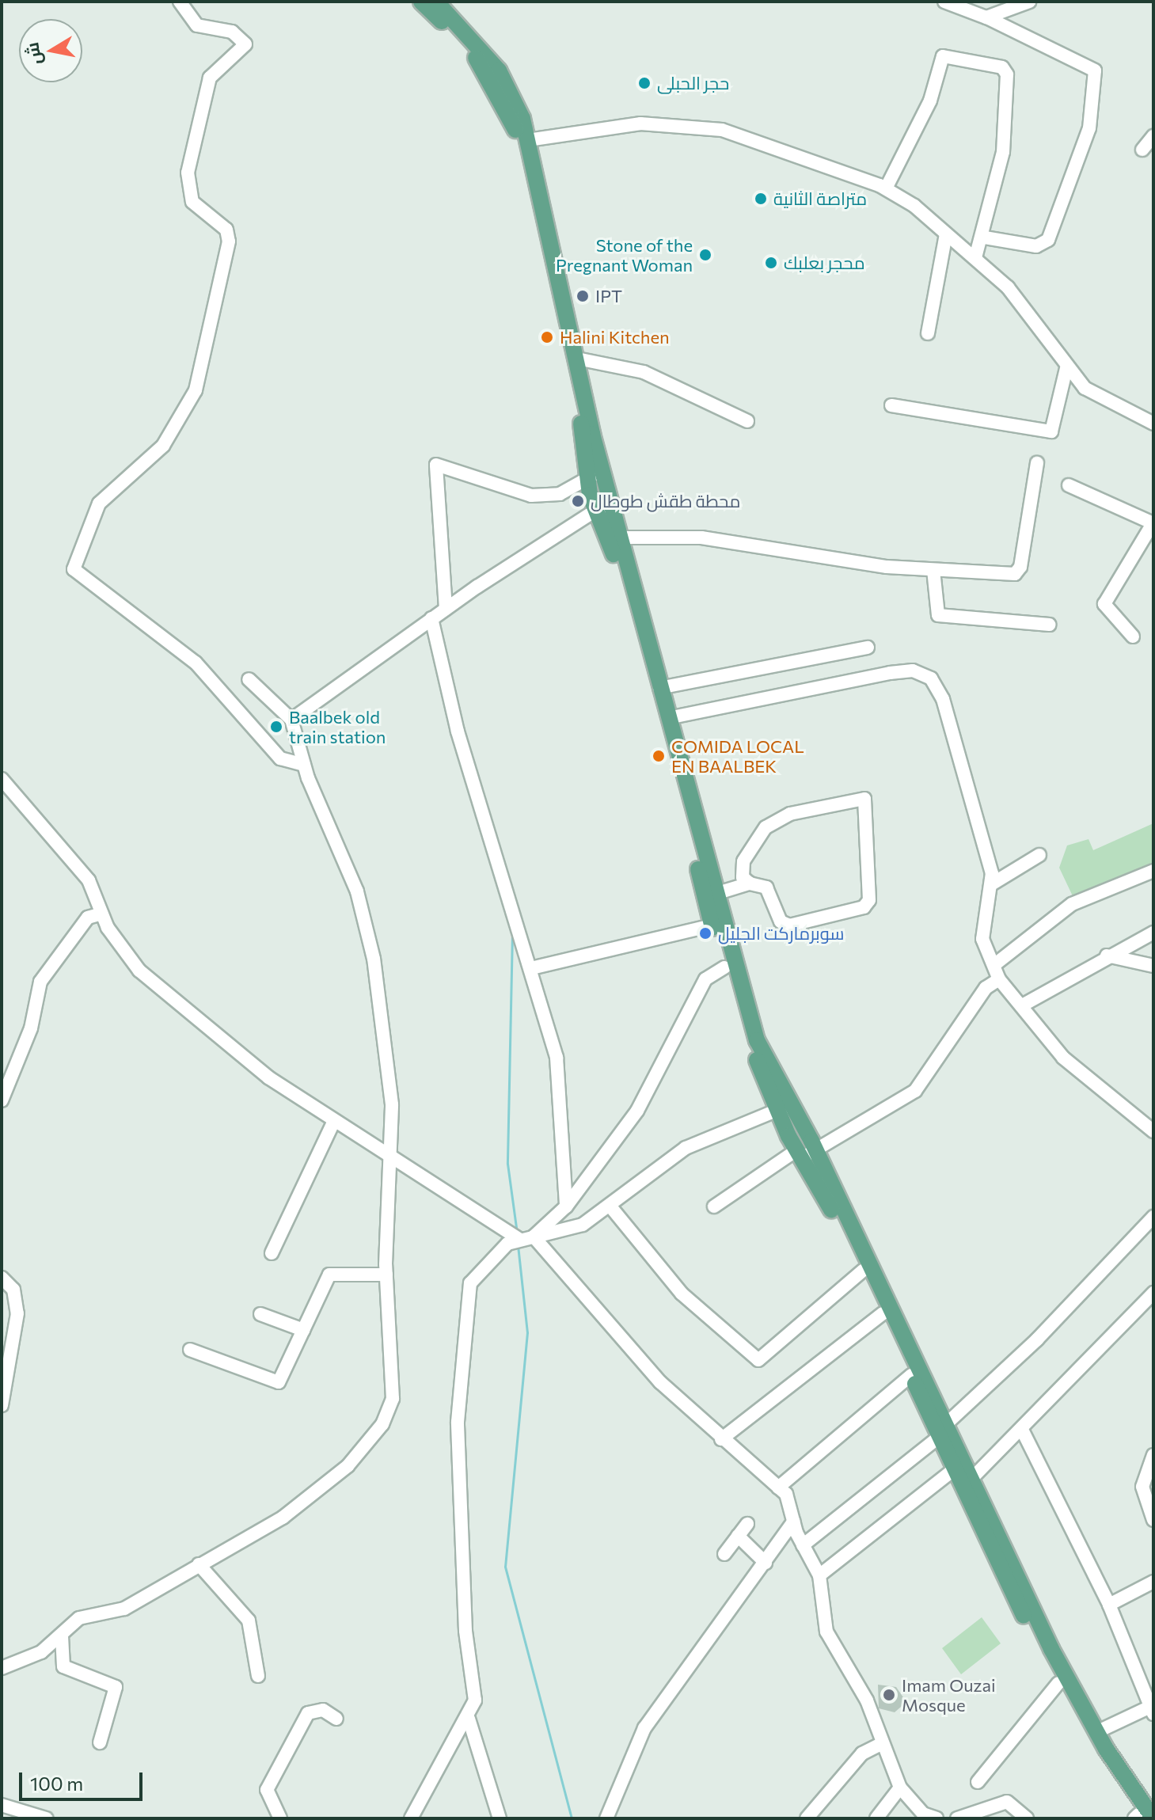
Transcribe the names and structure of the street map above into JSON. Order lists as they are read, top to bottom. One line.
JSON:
{"places":["حجر الحبلى","متراصة الثانية","Stone of the Pregnant Woman","محجر بعلبك","IPT","Halini Kitchen","محطة طقش طوطال","Baalbek old train station","COMIDA LOCAL EN BAALBEK","سوبرماركت الجليل","Imam Ouzai Mosque"],"scale_bar":"100 m","north":"left"}
